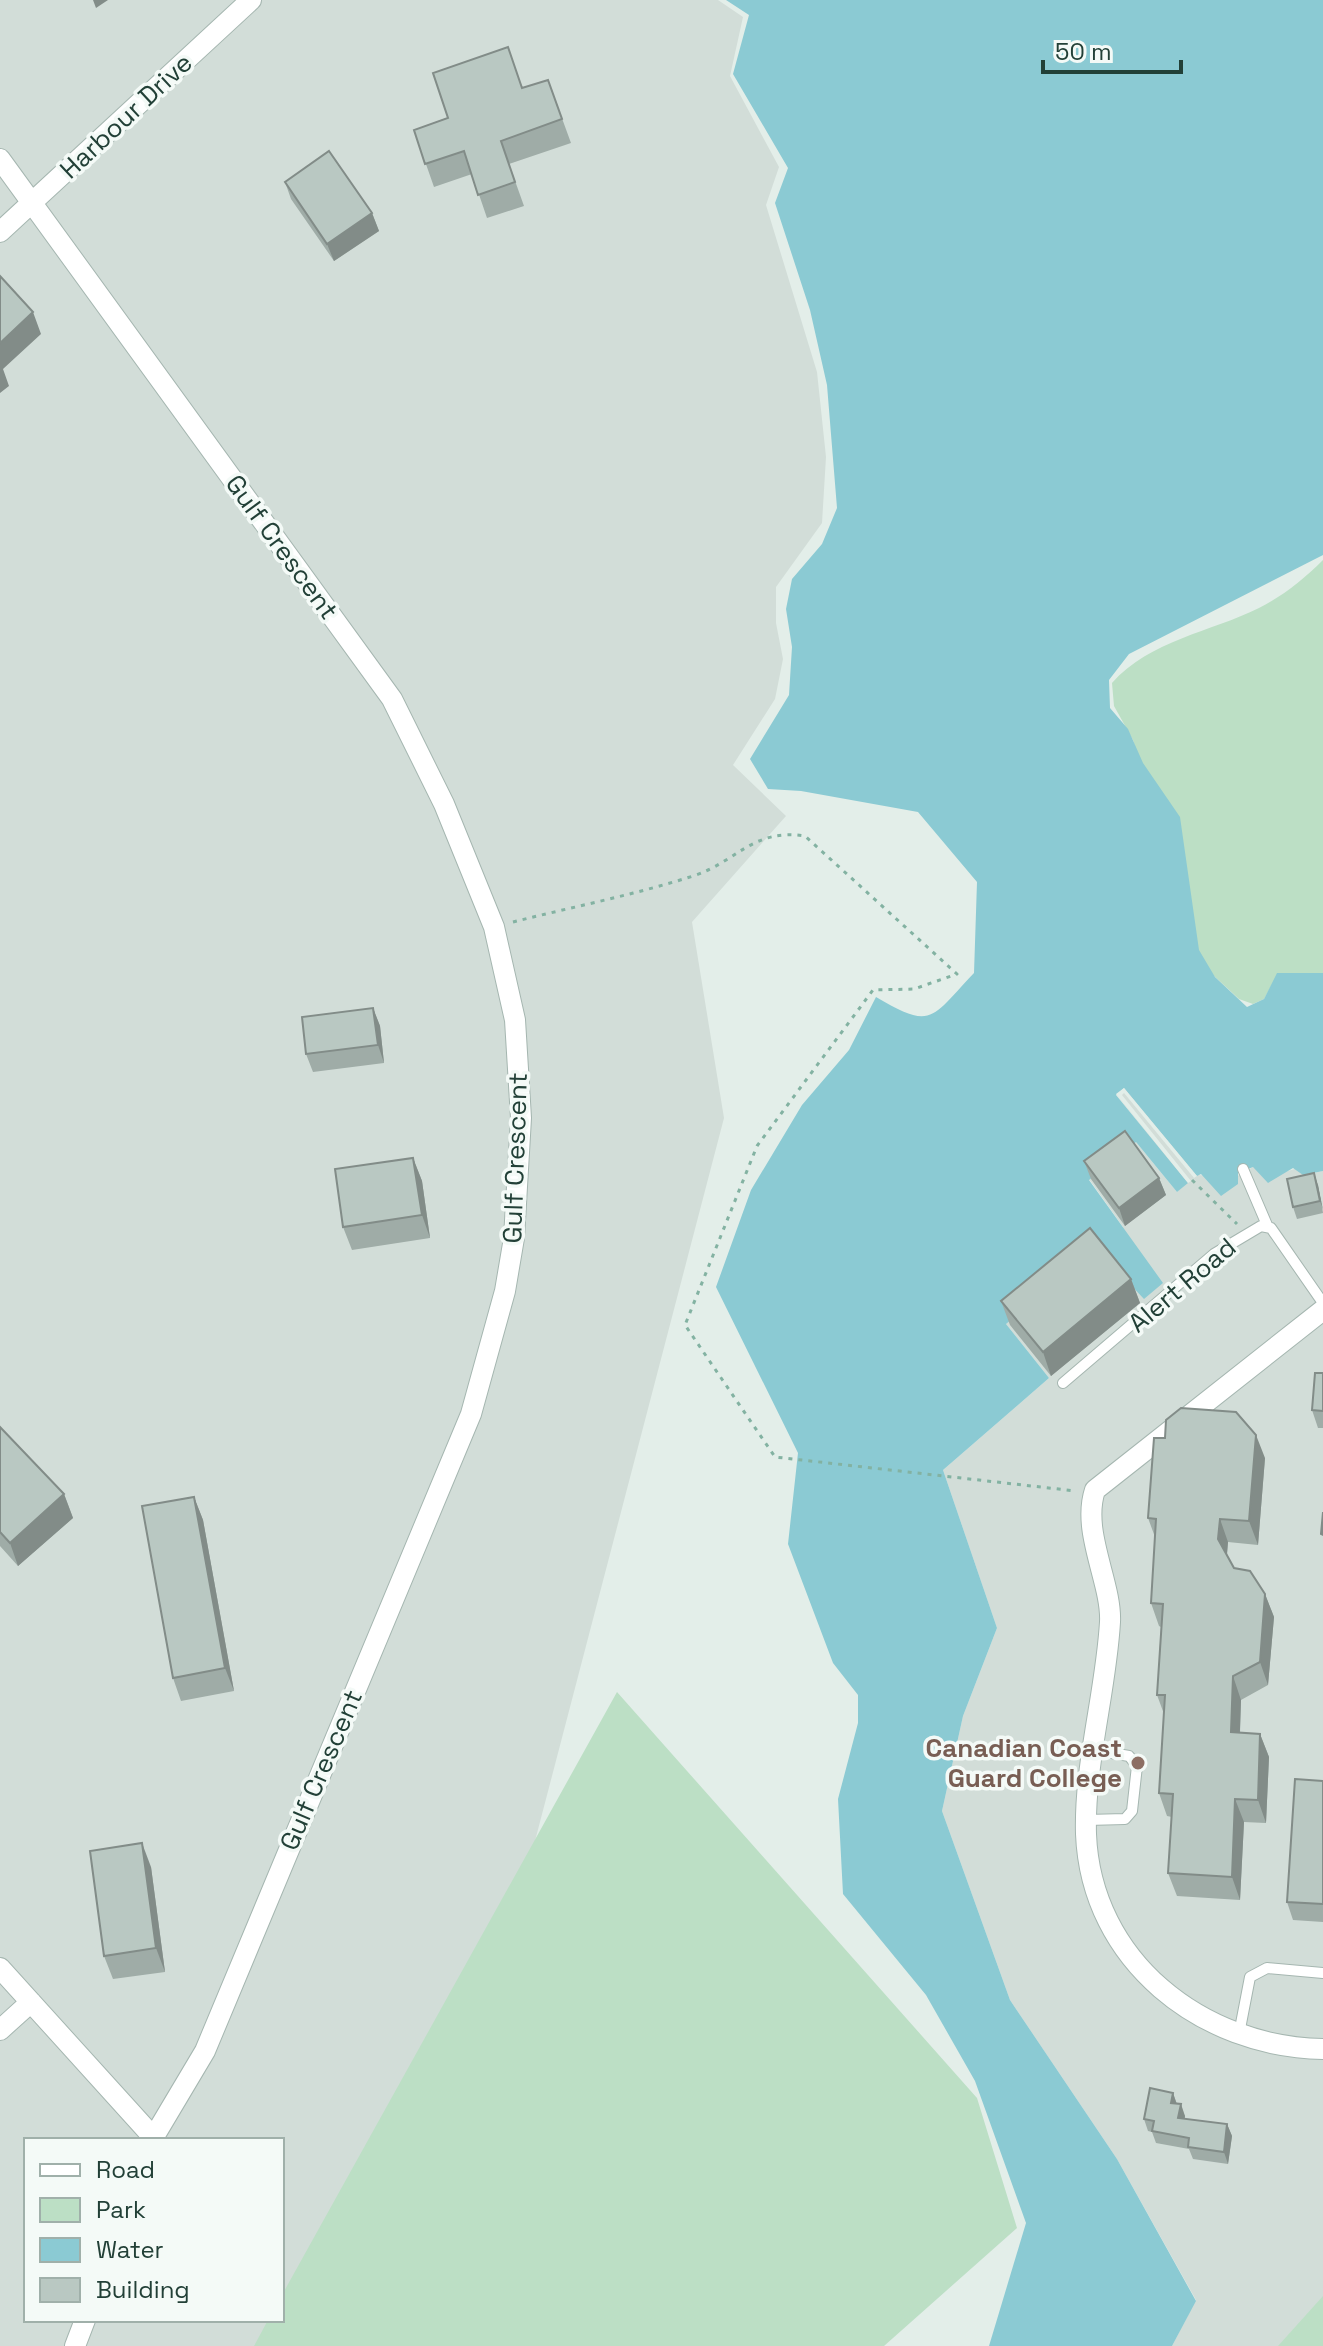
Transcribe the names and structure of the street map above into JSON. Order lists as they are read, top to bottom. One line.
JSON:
{"streets":{"street":["Harbour Drive","Gulf Crescent"],"lane":["Alert Road"]},"crossings":[["Harbour Drive","Gulf Crescent"]],"places":["Canadian Coast Guard College"],"legend":["Road","Park","Water","Building"],"scale_bar":"50 m"}
